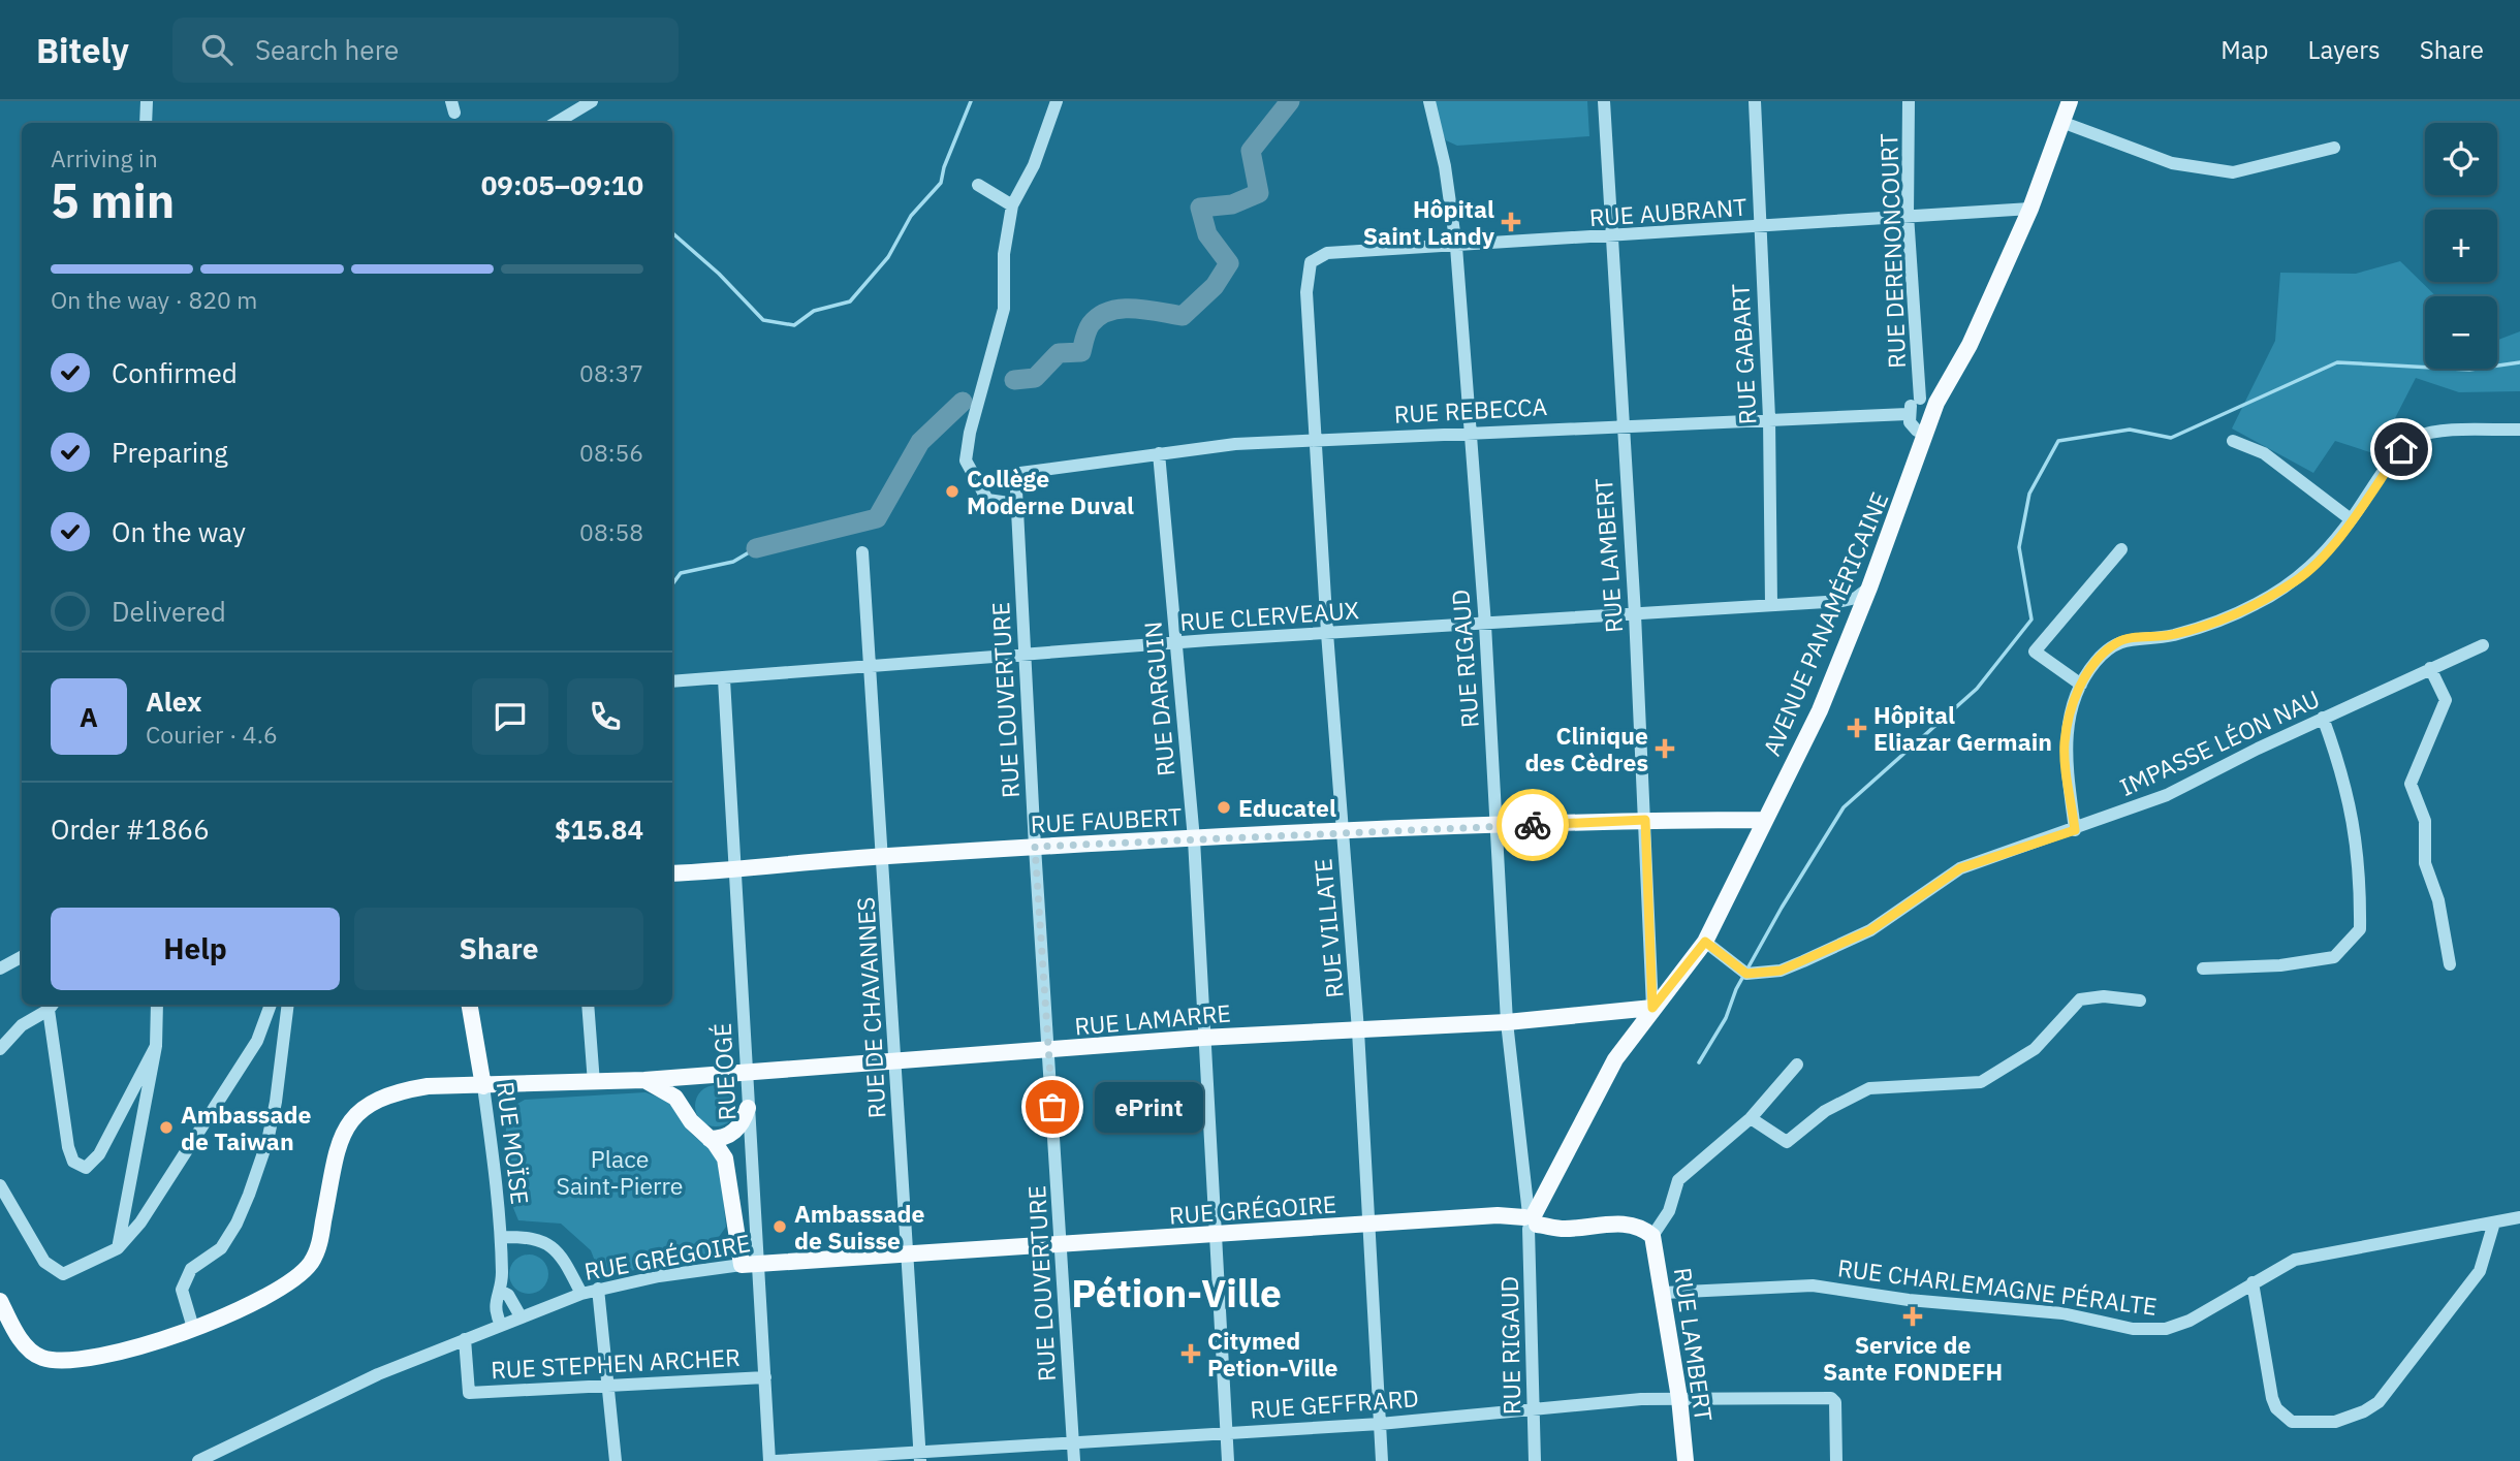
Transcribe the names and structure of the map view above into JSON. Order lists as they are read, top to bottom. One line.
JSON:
{"streets":{"main road":["RUE LAMBERT","AVENUE PANAMÉRICAINE","RUE FAUBERT","RUE LAMARRE","RUE MOÏSE","RUE GRÉGOIRE"],"street":["RUE AUBRANT","RUE DERENONCOURT","RUE GABART","RUE REBECCA","RUE CLERVEAUX","RUE RIGAUD","RUE DARGUIN","RUE LOUVERTURE","IMPASSE LÉON NAU","RUE VILLATE","RUE DE CHAVANNES","RUE OGÉ","RUE CHARLEMAGNE PÉRALTE","RUE STEPHEN ARCHER","RUE GEFFRARD"]},"crossings":[["RUE AUBRANT","RUE DERENONCOURT"],["RUE AUBRANT","RUE GABART"],["RUE AUBRANT","RUE LAMBERT"],["RUE AUBRANT","AVENUE PANAMÉRICAINE"],["RUE AUBRANT","RUE RIGAUD"],["RUE AUBRANT","RUE VILLATE"],["RUE DERENONCOURT","AVENUE PANAMÉRICAINE"],["RUE GABART","RUE REBECCA"],["RUE GABART","RUE CLERVEAUX"],["RUE REBECCA","RUE LAMBERT"],["RUE REBECCA","RUE RIGAUD"],["RUE REBECCA","RUE DARGUIN"],["RUE REBECCA","RUE LOUVERTURE"],["RUE REBECCA","RUE VILLATE"],["RUE LAMBERT","RUE CLERVEAUX"],["RUE LAMBERT","AVENUE PANAMÉRICAINE"],["RUE LAMBERT","RUE FAUBERT"],["RUE LAMBERT","RUE LAMARRE"],["RUE LAMBERT","RUE GRÉGOIRE"],["RUE LAMBERT","RUE CHARLEMAGNE PÉRALTE"],["RUE LAMBERT","RUE GEFFRARD"],["RUE CLERVEAUX","AVENUE PANAMÉRICAINE"],["RUE CLERVEAUX","RUE RIGAUD"],["RUE CLERVEAUX","RUE DARGUIN"],["RUE CLERVEAUX","RUE LOUVERTURE"],["RUE CLERVEAUX","RUE VILLATE"],["RUE CLERVEAUX","RUE DE CHAVANNES"],["RUE CLERVEAUX","RUE OGÉ"],["AVENUE PANAMÉRICAINE","RUE RIGAUD"],["AVENUE PANAMÉRICAINE","IMPASSE LÉON NAU"],["AVENUE PANAMÉRICAINE","RUE FAUBERT"],["AVENUE PANAMÉRICAINE","RUE LAMARRE"],["AVENUE PANAMÉRICAINE","RUE GRÉGOIRE"],["RUE RIGAUD","RUE FAUBERT"],["RUE RIGAUD","RUE LAMARRE"],["RUE RIGAUD","RUE GRÉGOIRE"],["RUE RIGAUD","RUE GEFFRARD"],["RUE DARGUIN","RUE FAUBERT"],["RUE DARGUIN","RUE LAMARRE"],["RUE DARGUIN","RUE GRÉGOIRE"],["RUE DARGUIN","RUE GEFFRARD"],["RUE LOUVERTURE","RUE FAUBERT"],["RUE LOUVERTURE","RUE LAMARRE"],["RUE LOUVERTURE","RUE GRÉGOIRE"],["RUE LOUVERTURE","RUE GEFFRARD"],["RUE FAUBERT","RUE VILLATE"],["RUE FAUBERT","RUE DE CHAVANNES"],["RUE FAUBERT","RUE OGÉ"],["RUE VILLATE","RUE LAMARRE"],["RUE VILLATE","RUE GRÉGOIRE"],["RUE VILLATE","RUE GEFFRARD"],["RUE DE CHAVANNES","RUE LAMARRE"],["RUE DE CHAVANNES","RUE GRÉGOIRE"],["RUE DE CHAVANNES","RUE GEFFRARD"],["RUE LAMARRE","RUE OGÉ"],["RUE LAMARRE","RUE MOÏSE"],["RUE OGÉ","RUE GRÉGOIRE"],["RUE OGÉ","RUE STEPHEN ARCHER"],["RUE MOÏSE","RUE GRÉGOIRE"],["RUE GRÉGOIRE","RUE STEPHEN ARCHER"]],"districts":["Pétion-Ville"],"parks":["Place Saint-Pierre"],"places":{"health":["Hôpital Saint Landy","Hôpital Eliazar Germain","Clinique des Cèdres","Service de Sante FONDEFH","Citymed Petion-Ville"],"other":["Collège Moderne Duval","Educatel","ePrint","Ambassade de Taiwan","Ambassade de Suisse"]},"page":{"header":"Bitely","search":"Search here","nav":["Map","Layers","Share"],"map_buttons":["+","−"],"heading":["5 min","Arriving in","09:05–09:10"],"panel":["Alex","Courier · 4.6","Order #1866","$15.84"],"bar":"On the way · 820 m","list":[["Confirmed","08:37"],["Preparing","08:56"],["On the way","08:58"],"Delivered"],"round":"A","buttons":["Help","Share"],"bubble":"ePrint"}}
